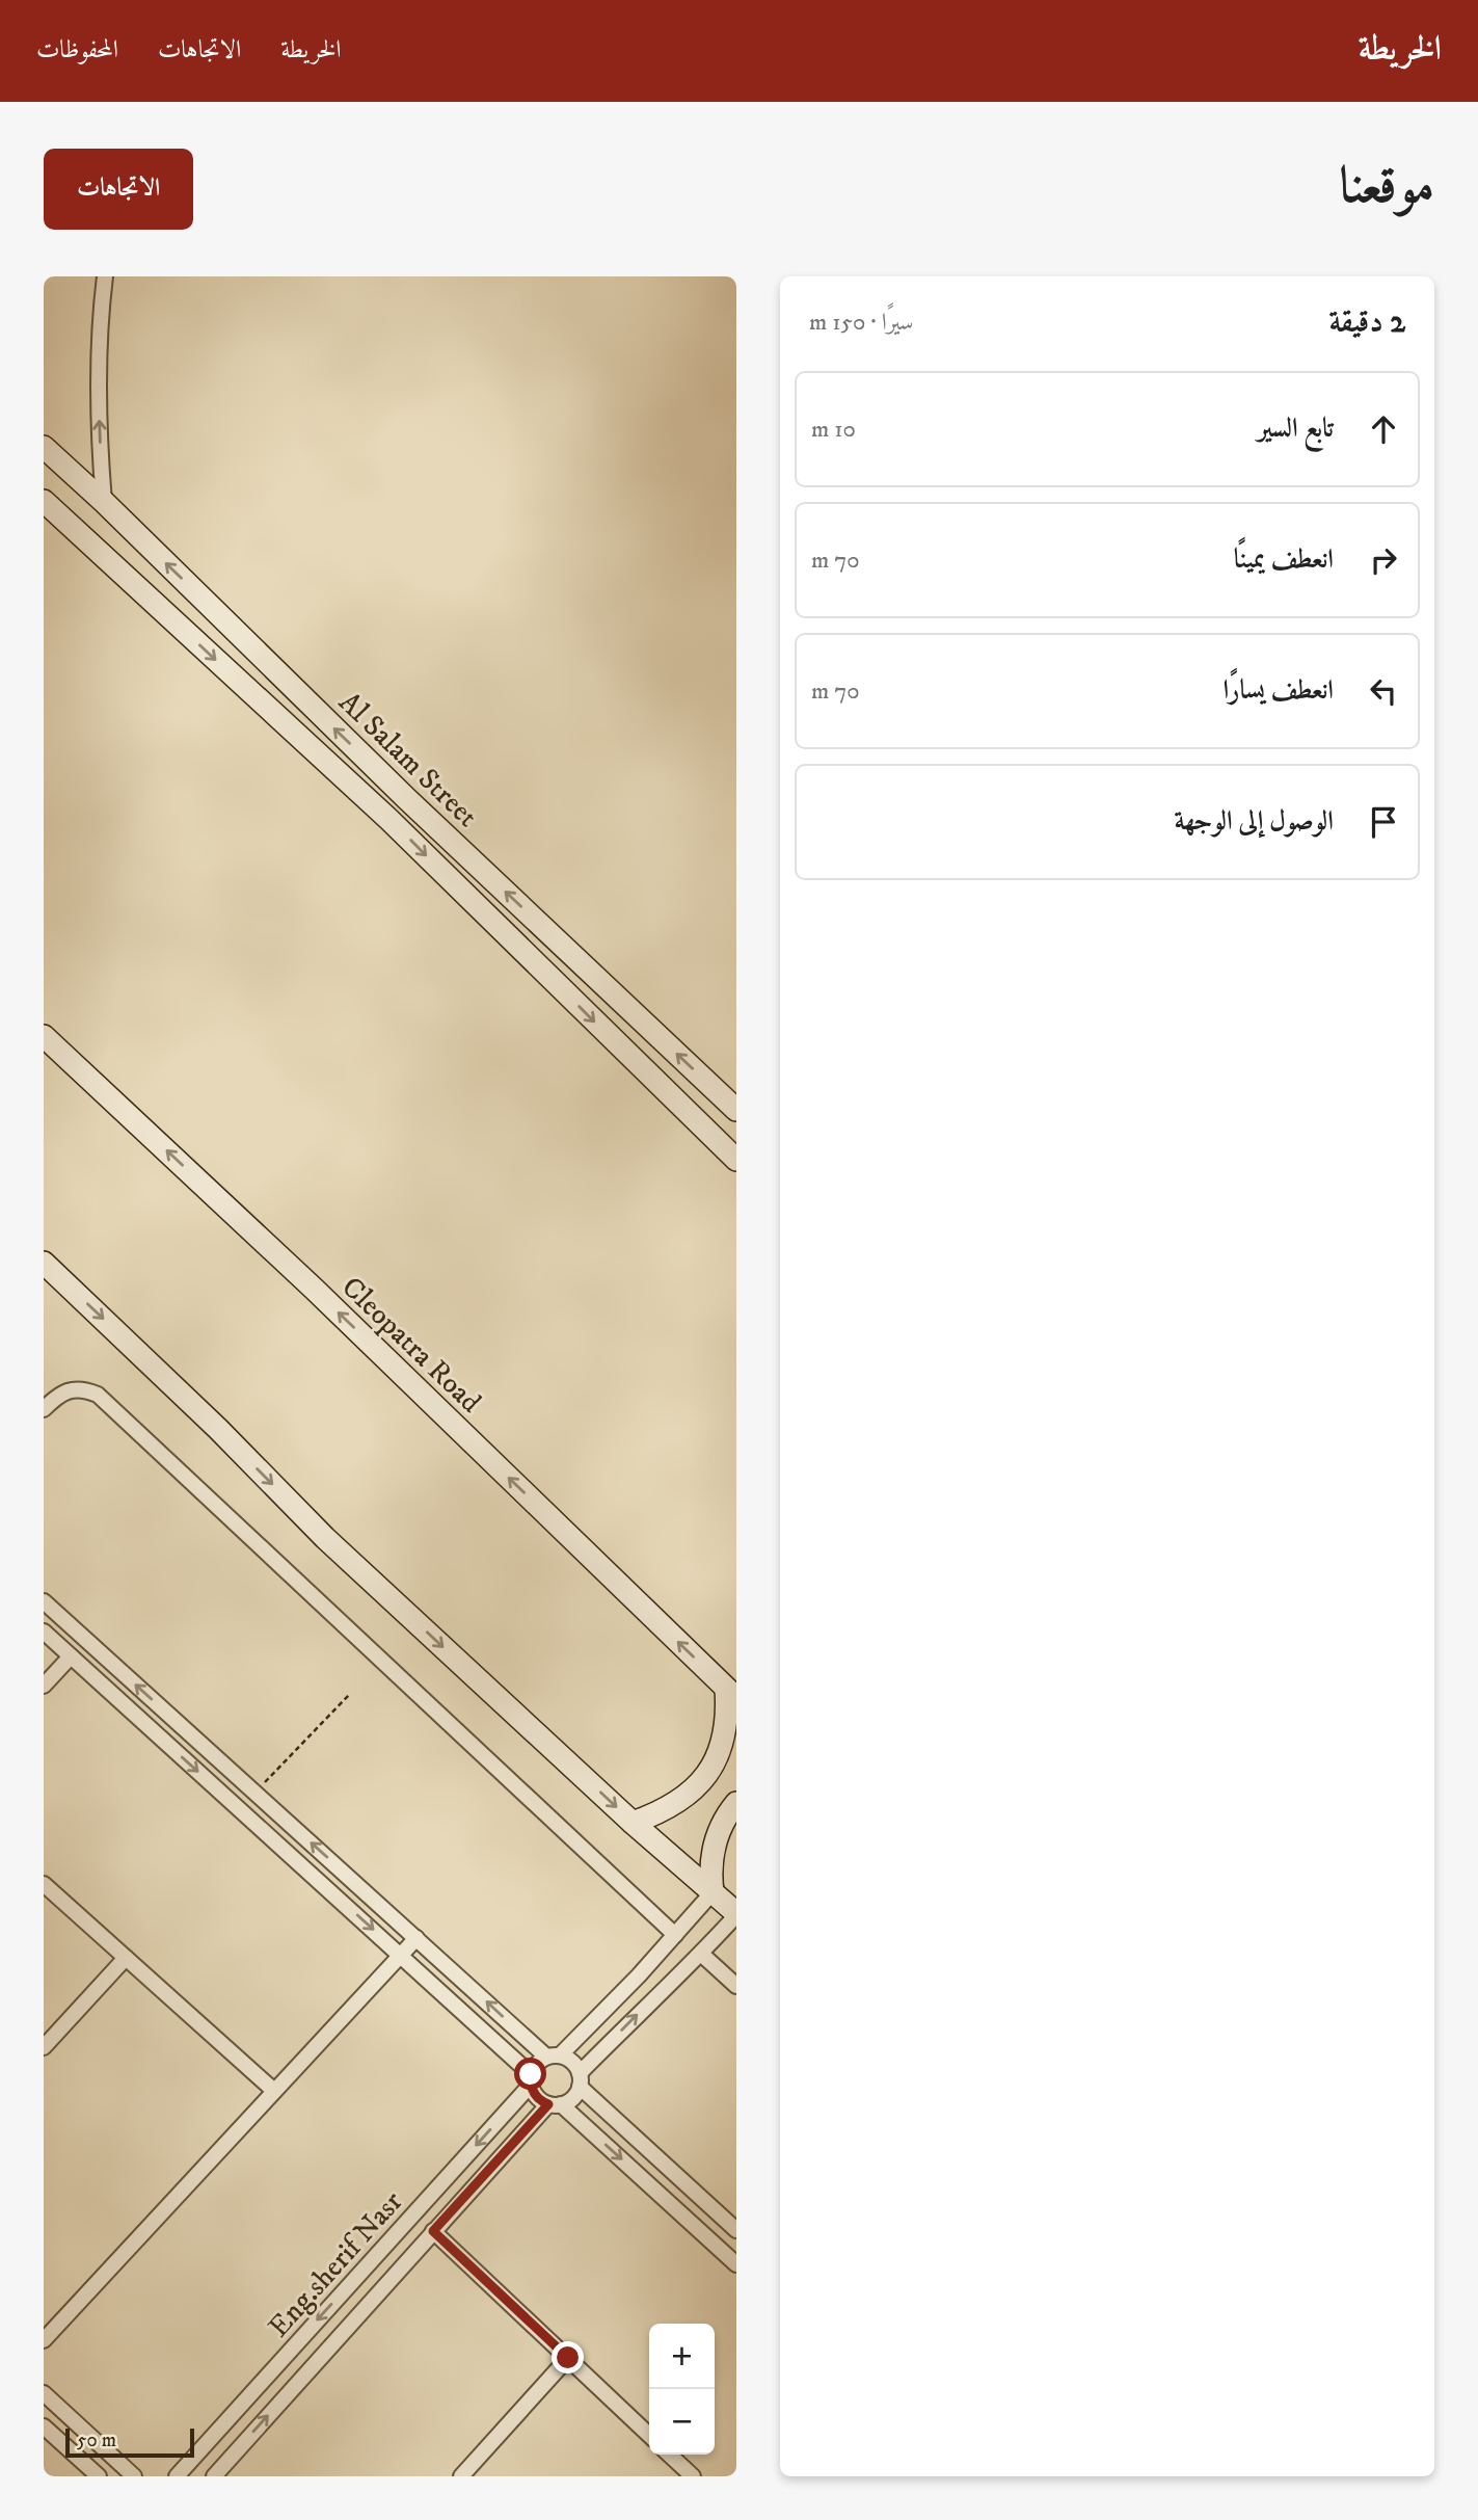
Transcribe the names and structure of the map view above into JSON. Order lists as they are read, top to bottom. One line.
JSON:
{"streets":{"main road":["Al Salam Street","Cleopatra Road"],"street":["Eng.sherif Nasr"]},"scale_bar":"50 m","page":{"header":"الخريطة","nav":["الخريطة","الاتجاهات","المحفوظات"],"title":"موقعنا","buttons":"الاتجاهات","heading":["2 دقيقة","سيرًا · 150 m"],"list":[["تابع السير","10 m"],["انعطف يمينًا","70 m"],["انعطف يسارًا","70 m"],"الوصول إلى الوجهة"],"map_buttons":["+","−"],"scale":"50 m"}}
